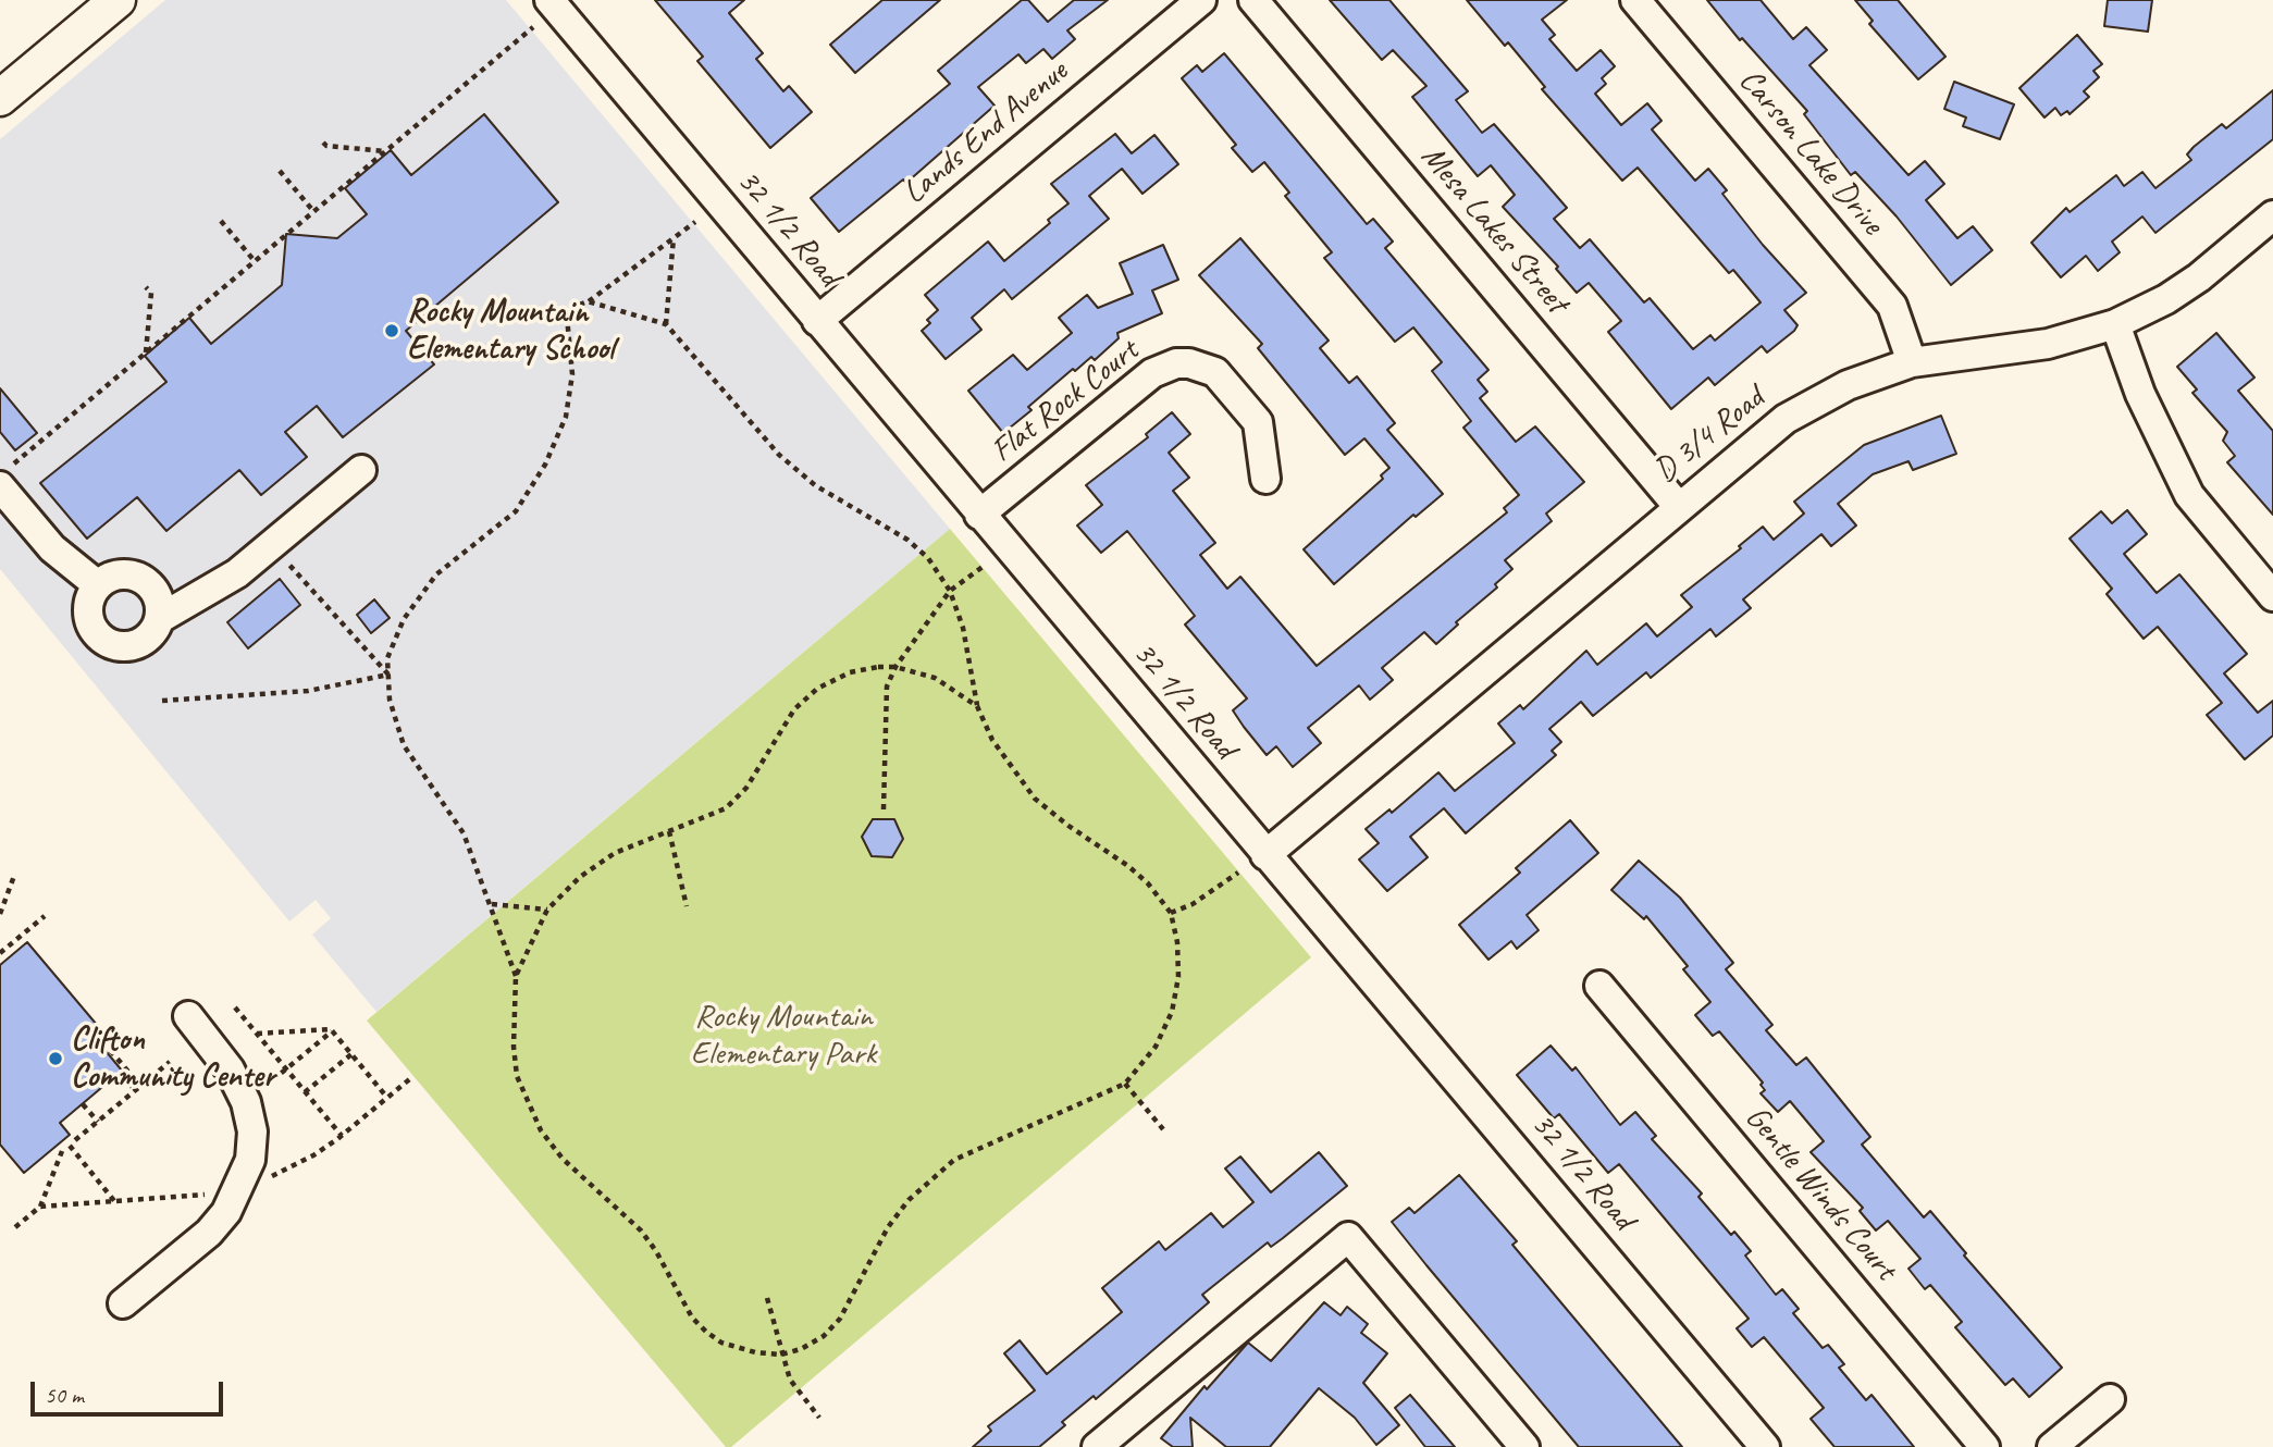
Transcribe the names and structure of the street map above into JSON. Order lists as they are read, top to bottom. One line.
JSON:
{"streets":{"street":["Lands End Avenue","Carson Lake Drive","32 1/2 Road","Mesa Lakes Street","Flat Rock Court","D 3/4 Road","Gentle Winds Court"]},"crossings":[["Lands End Avenue","32 1/2 Road"],["Carson Lake Drive","D 3/4 Road"],["32 1/2 Road","Flat Rock Court"],["32 1/2 Road","D 3/4 Road"],["Mesa Lakes Street","D 3/4 Road"]],"parks":["Rocky Mountain Elementary Park"],"places":["Rocky Mountain Elementary School","Clifton Community Center"],"scale_bar":"50 m"}
